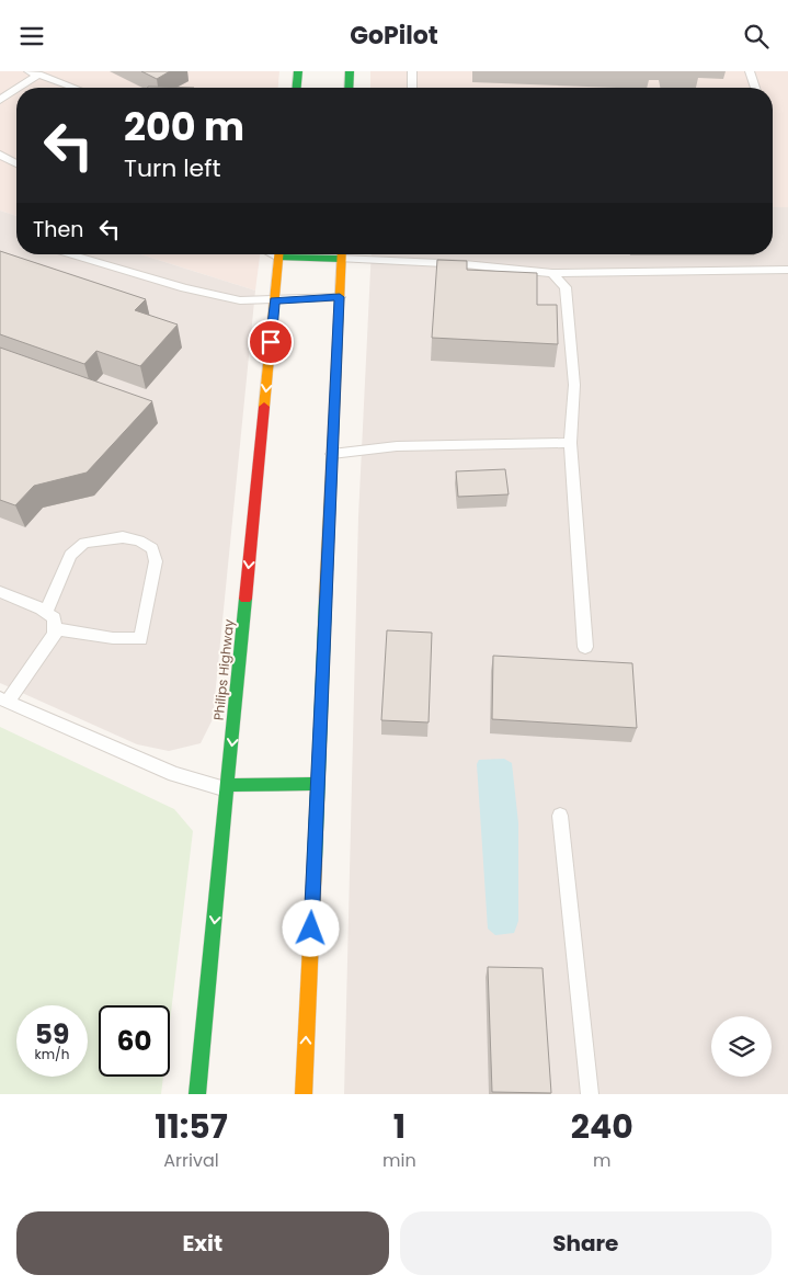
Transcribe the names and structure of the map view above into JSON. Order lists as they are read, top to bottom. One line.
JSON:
{"streets":{"main road":["Philips Highway"]},"page":{"header":"GoPilot","turn":["200 m","Turn left"],"then":"Then","speed":"59 km/h","limit":"60","eta":["11:57","Arrival","1","min","240","m"],"buttons":["Exit","Share"]}}
